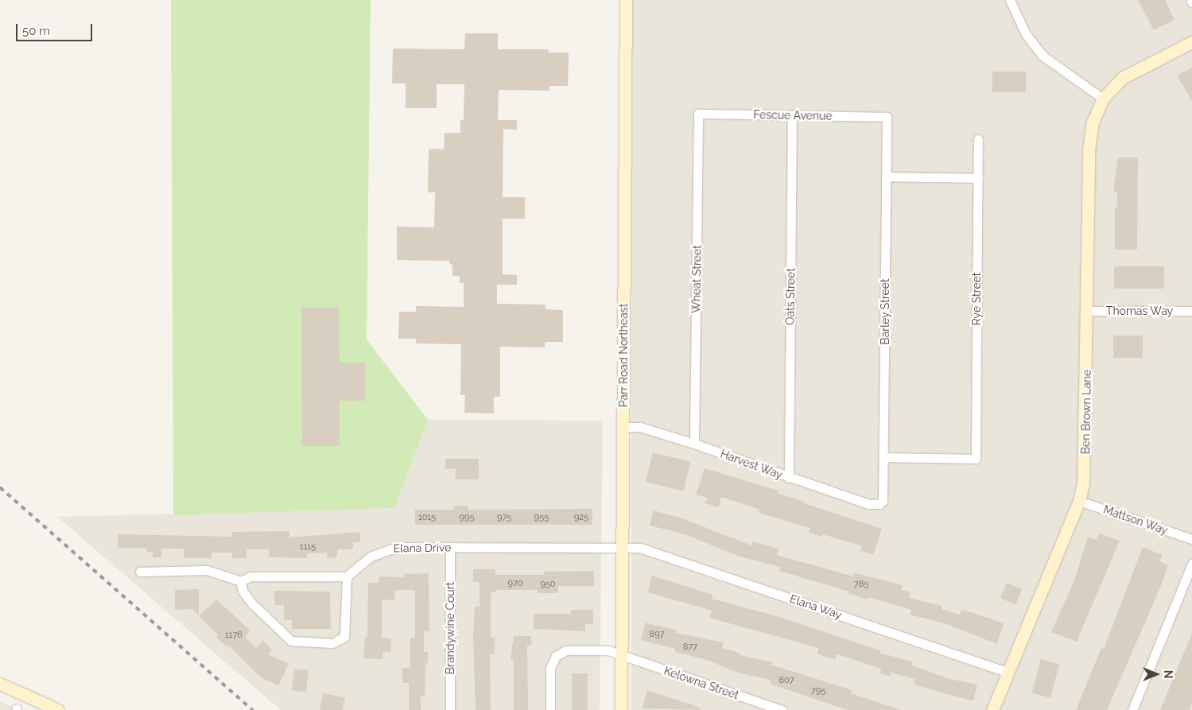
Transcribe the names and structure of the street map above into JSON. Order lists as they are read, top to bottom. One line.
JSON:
{"streets":{"main road":["Parr Road Northeast","Ben Brown Lane"],"street":["Fescue Avenue","Wheat Street","Oats Street","Rye Street","Thomas Way","Barley Street","Harvest Way","Mattson Way","Elana Drive","Elana Way","Brandywine Court","Kelowna Street"]},"crossings":[["Fescue Avenue","Wheat Street"],["Fescue Avenue","Oats Street"],["Fescue Avenue","Barley Street"],["Wheat Street","Harvest Way"],["Oats Street","Harvest Way"],["Rye Street","Barley Street"],["Thomas Way","Ben Brown Lane"],["Barley Street","Harvest Way"],["Parr Road Northeast","Harvest Way"],["Parr Road Northeast","Elana Drive"],["Parr Road Northeast","Elana Way"],["Parr Road Northeast","Kelowna Street"],["Ben Brown Lane","Mattson Way"],["Ben Brown Lane","Elana Way"],["Elana Drive","Elana Way"],["Elana Drive","Brandywine Court"]],"house_numbers":["1015","995","975","955","925","1115","970","950","785","897","1176","877","807","795"],"scale_bar":"50 m","north":"right"}
